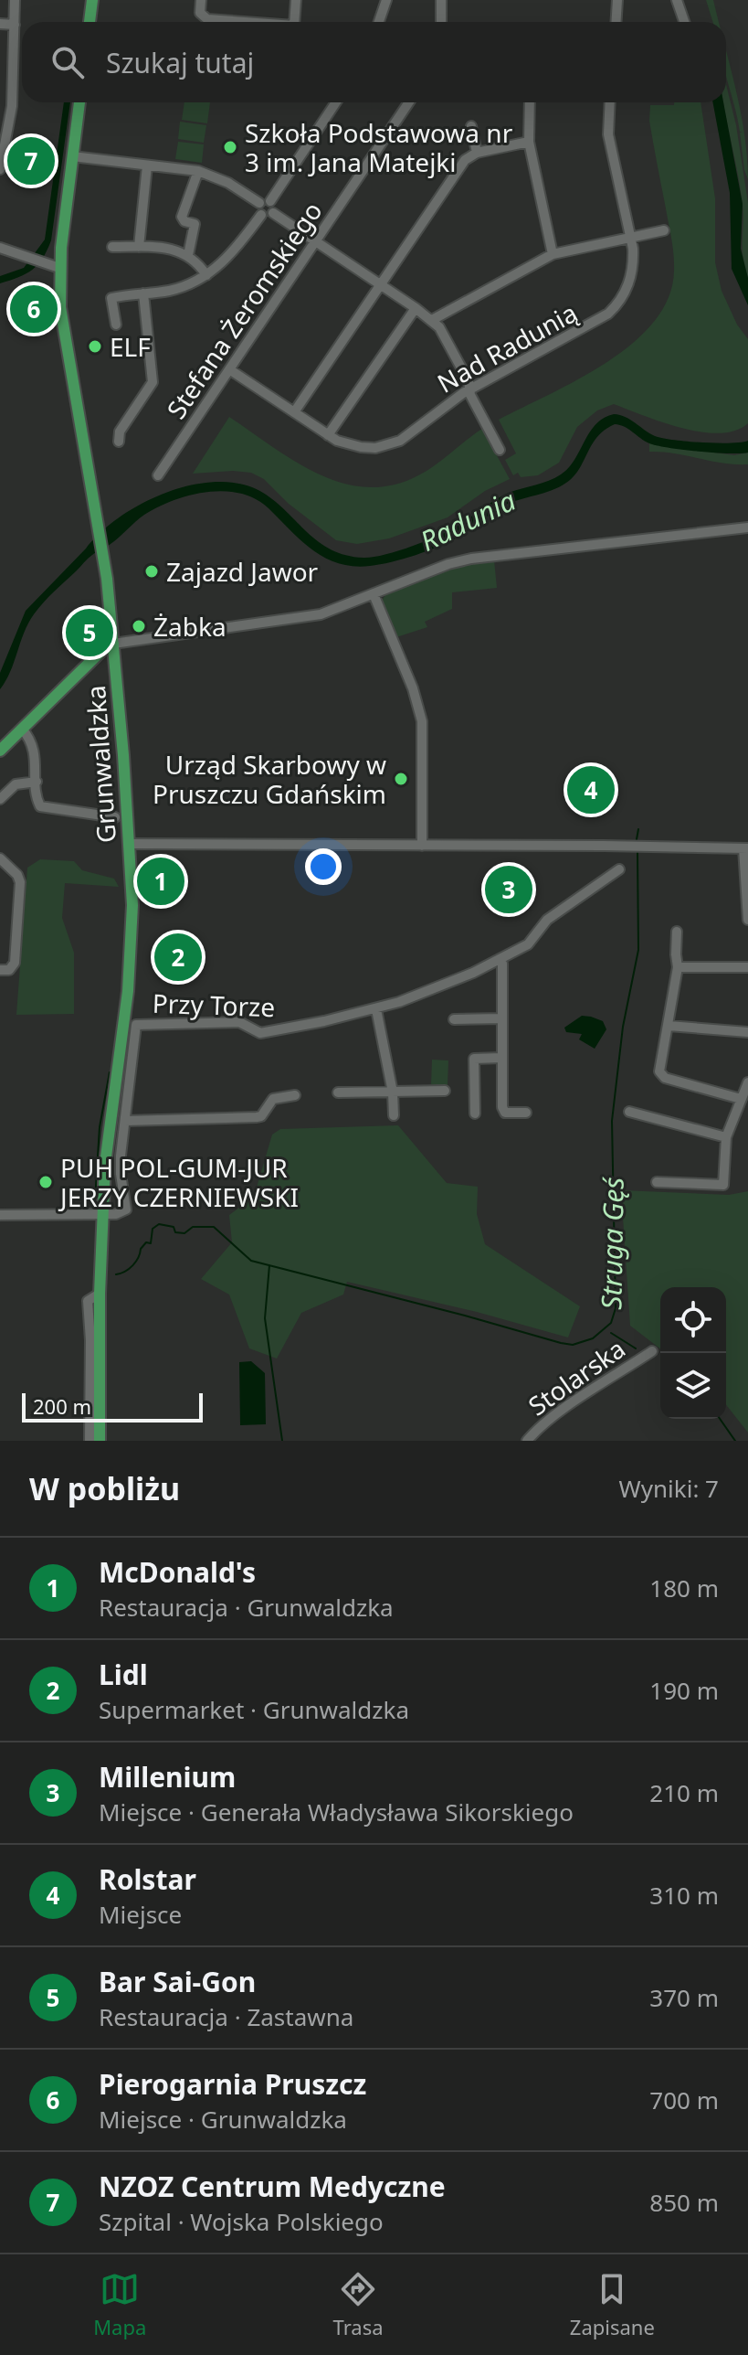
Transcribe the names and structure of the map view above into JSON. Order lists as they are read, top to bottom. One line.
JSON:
{"streets":{"main road":["Grunwaldzka"],"street":["Stefana Żeromskiego","Nad Radunią","Przy Torze","Stolarska"]},"crossings":[["Stefana Żeromskiego","Nad Radunią"]],"water":["Radunia","Struga Gęś"],"places":["Szkoła Podstawowa nr 3 im. Jana Matejki","ELF","Zajazd Jawor","Żabka","Urząd Skarbowy w Pruszczu Gdańskim","PUH POL-GUM-JUR JERZY CZERNIEWSKI"],"scale_bar":"200 m","page":{"search":"Szukaj tutaj","pins":["7","6","5","4","1","3","2"],"scale":"200 m","heading":["W pobliżu","Wyniki: 7"],"list":[{"mark":"1","name":"McDonald's","note":"Restauracja · Grunwaldzka","value":"180 m"},{"mark":"2","name":"Lidl","note":"Supermarket · Grunwaldzka","value":"190 m"},{"mark":"3","name":"Millenium","note":"Miejsce · Generała Władysława Sikorskiego","value":"210 m"},{"mark":"4","name":"Rolstar","note":"Miejsce","value":"310 m"},{"mark":"5","name":"Bar Sai-Gon","note":"Restauracja · Zastawna","value":"370 m"},{"mark":"6","name":"Pierogarnia Pruszcz","note":"Miejsce · Grunwaldzka","value":"700 m"},{"mark":"7","name":"NZOZ Centrum Medyczne","note":"Szpital · Wojska Polskiego","value":"850 m"}],"nav":["Mapa","Trasa","Zapisane"]}}
